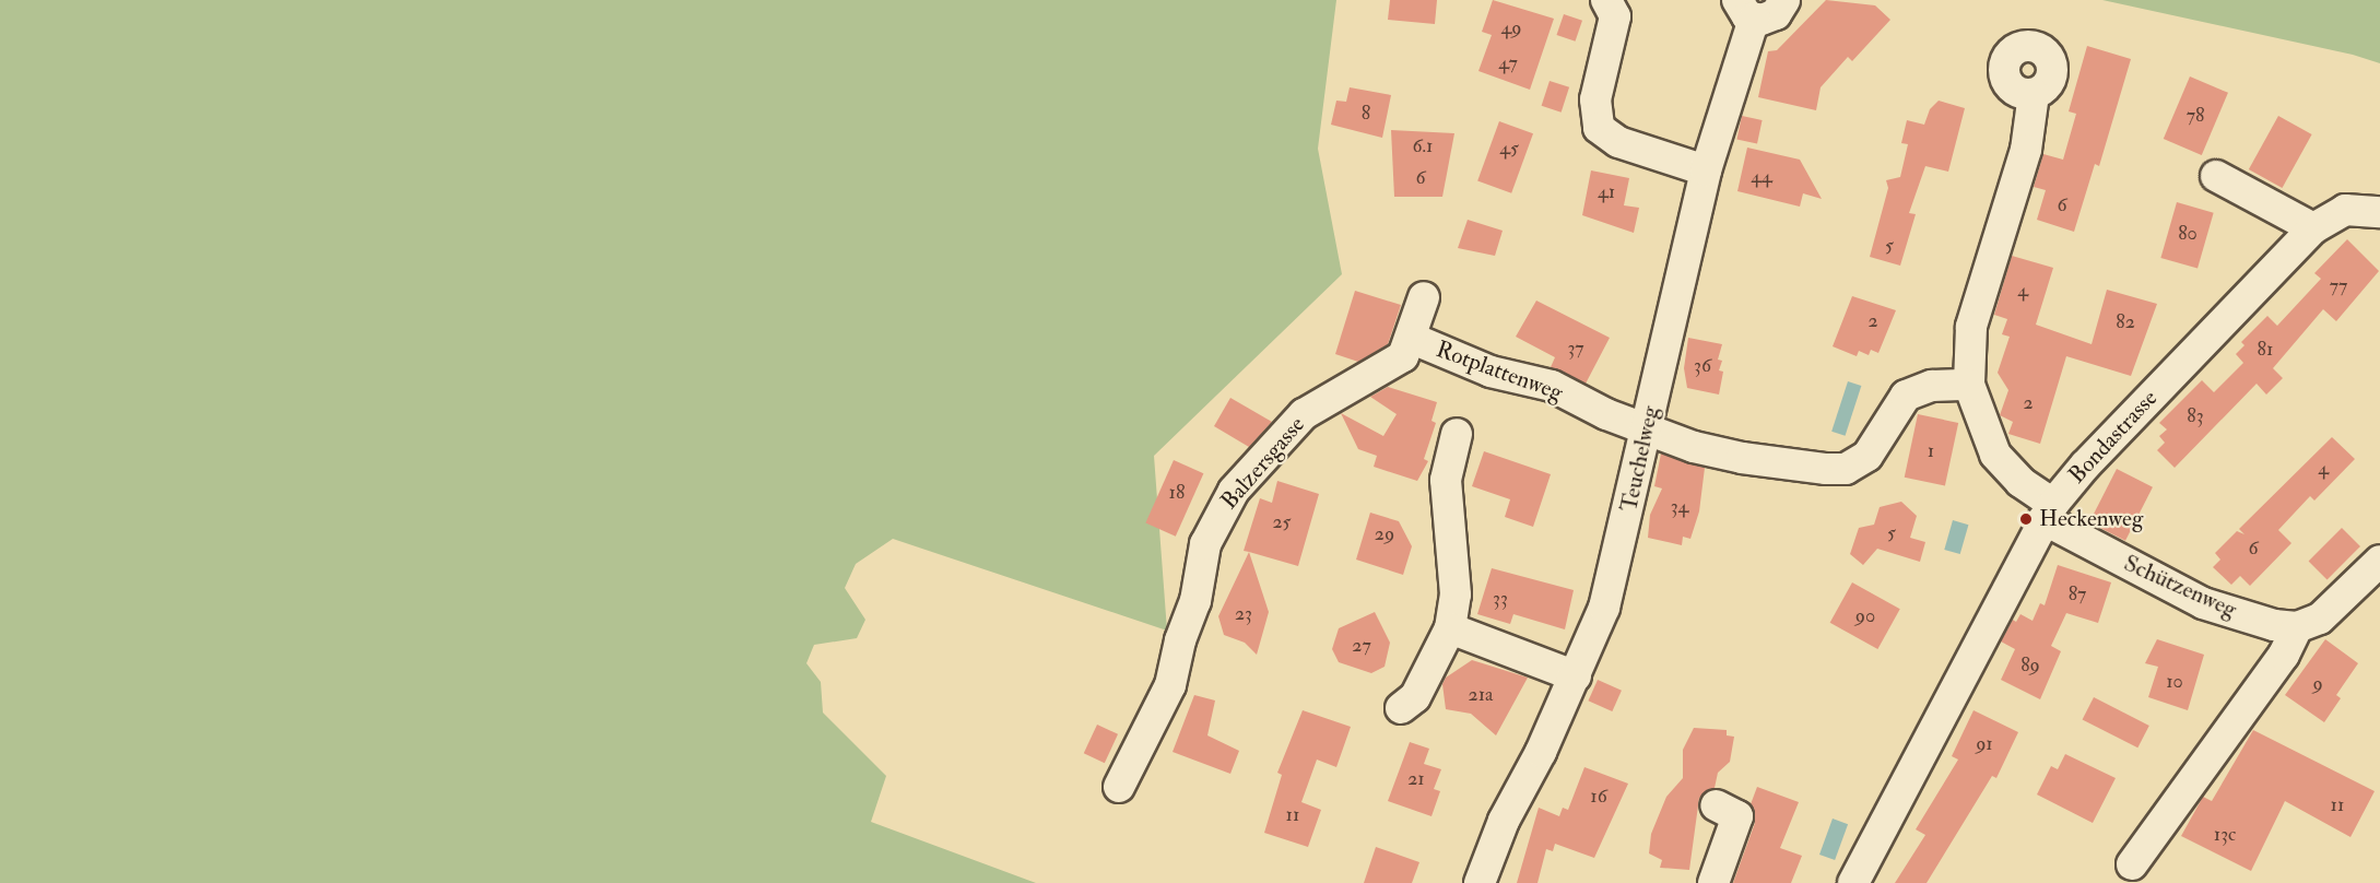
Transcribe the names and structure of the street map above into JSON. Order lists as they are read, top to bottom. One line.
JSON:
{"streets":{"street":["Rotplattenweg","Bondastrasse","Teuchelweg","Balzersgasse","Schützenweg"]},"crossings":[["Rotplattenweg","Teuchelweg"],["Rotplattenweg","Balzersgasse"],["Bondastrasse","Schützenweg"]],"places":["Heckenweg"],"house_numbers":["49","47","8","78","6.1","45","44","6","41","6","80","5","77","4","2","82","37","81","36","2","83","1","4","18","34","25","5","29","6","87","33","23","90","27","89","10","9","21a","91","21","16","11","11","13c"]}
